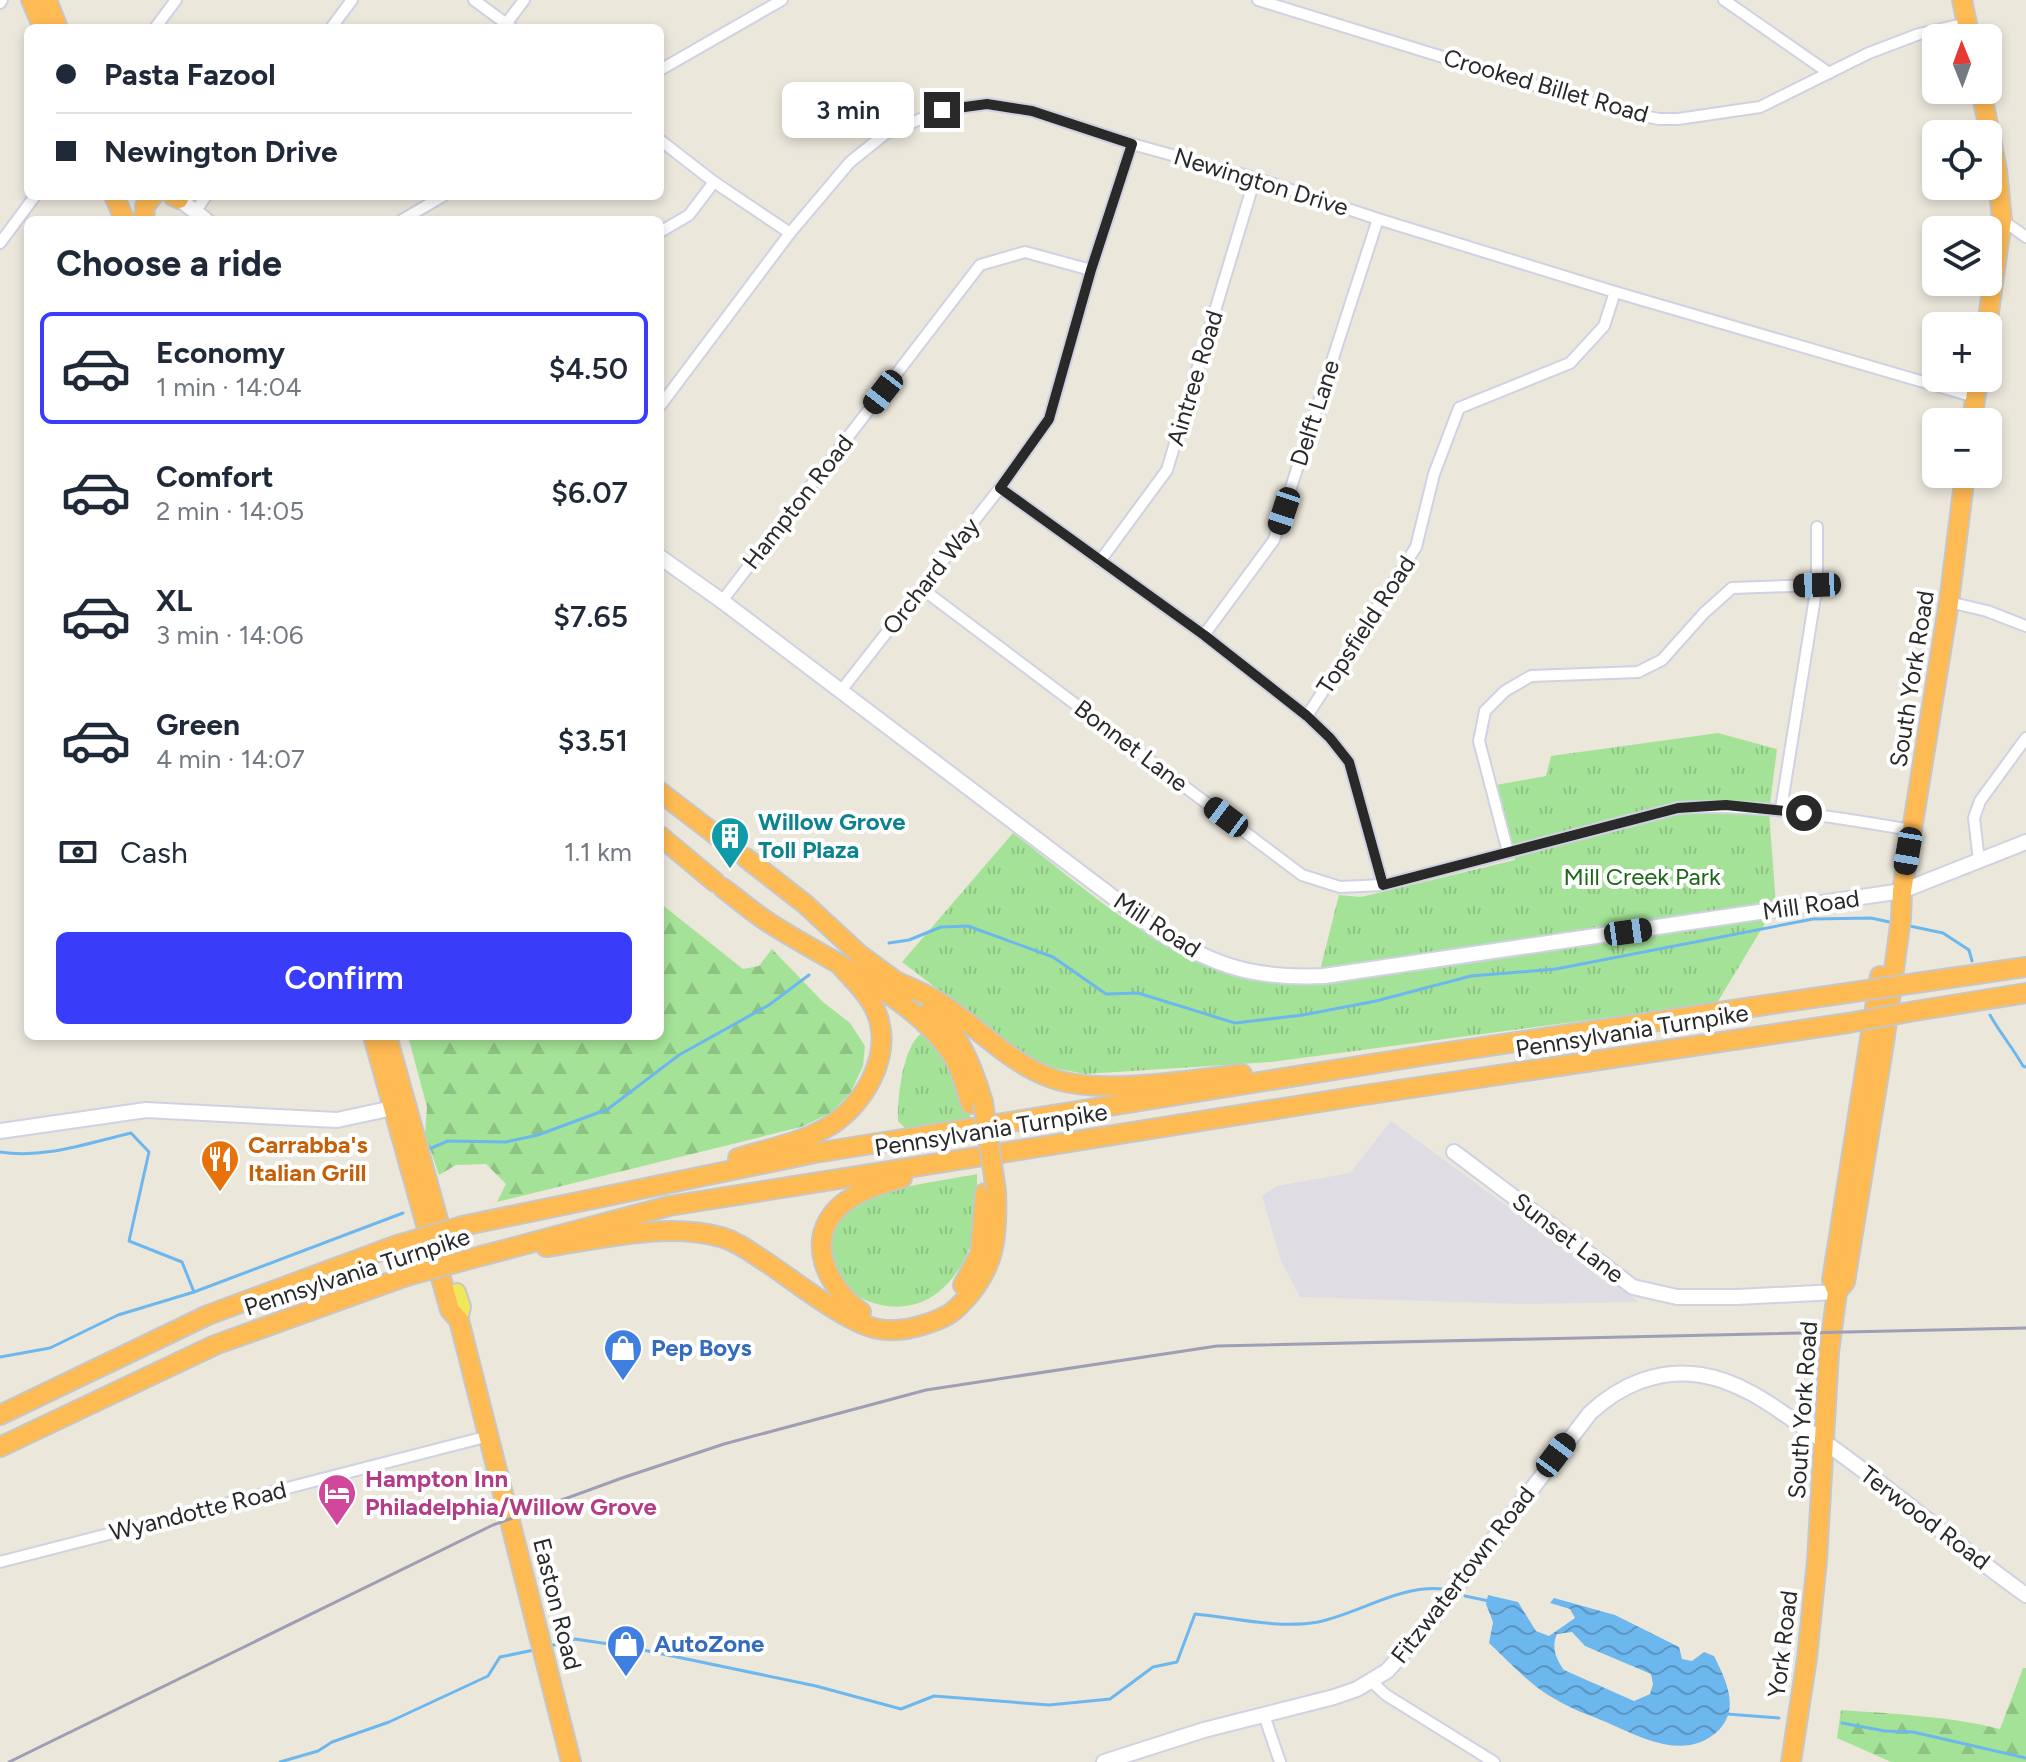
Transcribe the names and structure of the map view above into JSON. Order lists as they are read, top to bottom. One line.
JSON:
{"streets":{"highway":["South York Road","Pennsylvania Turnpike","Easton Road","York Road"],"street":["Crooked Billet Road","Newington Drive","Aintree Road","Delft Lane","Hampton Road","Orchard Way","Topsfield Road","Bonnet Lane","Mill Road","Sunset Lane","Wyandotte Road","Terwood Road","Fitzwatertown Road"]},"crossings":[["Newington Drive","Aintree Road"],["Newington Drive","Delft Lane"],["Newington Drive","Orchard Way"],["Newington Drive","Topsfield Road"],["Hampton Road","Orchard Way"],["Hampton Road","Mill Road"],["Orchard Way","Bonnet Lane"],["Orchard Way","Mill Road"],["South York Road","Bonnet Lane"],["South York Road","Mill Road"],["South York Road","Sunset Lane"],["South York Road","Terwood Road"],["South York Road","Fitzwatertown Road"],["South York Road","York Road"],["Wyandotte Road","Easton Road"],["Terwood Road","Fitzwatertown Road"]],"parks":["Mill Creek Park"],"places":{"building":["Willow Grove Toll Plaza"],"restaurant":["Carrabba's Italian Grill"],"shop":["Pep Boys","AutoZone"],"hotel":["Hampton Inn Philadelphia/Willow Grove"]},"north":"top","page":{"map_buttons":["+","−"],"banner":["Pasta Fazool","Newington Drive"],"bubble":"3 min","heading":"Choose a ride","list":[{"name":"Economy","note":"1 min · 14:04","value":"$4.50"},{"name":"Comfort","note":"2 min · 14:05","value":"$6.07"},{"name":"XL","note":"3 min · 14:06","value":"$7.65"},{"name":"Green","note":"4 min · 14:07","value":"$3.51"}],"pay":["Cash","1.1 km"],"buttons":"Confirm"}}
